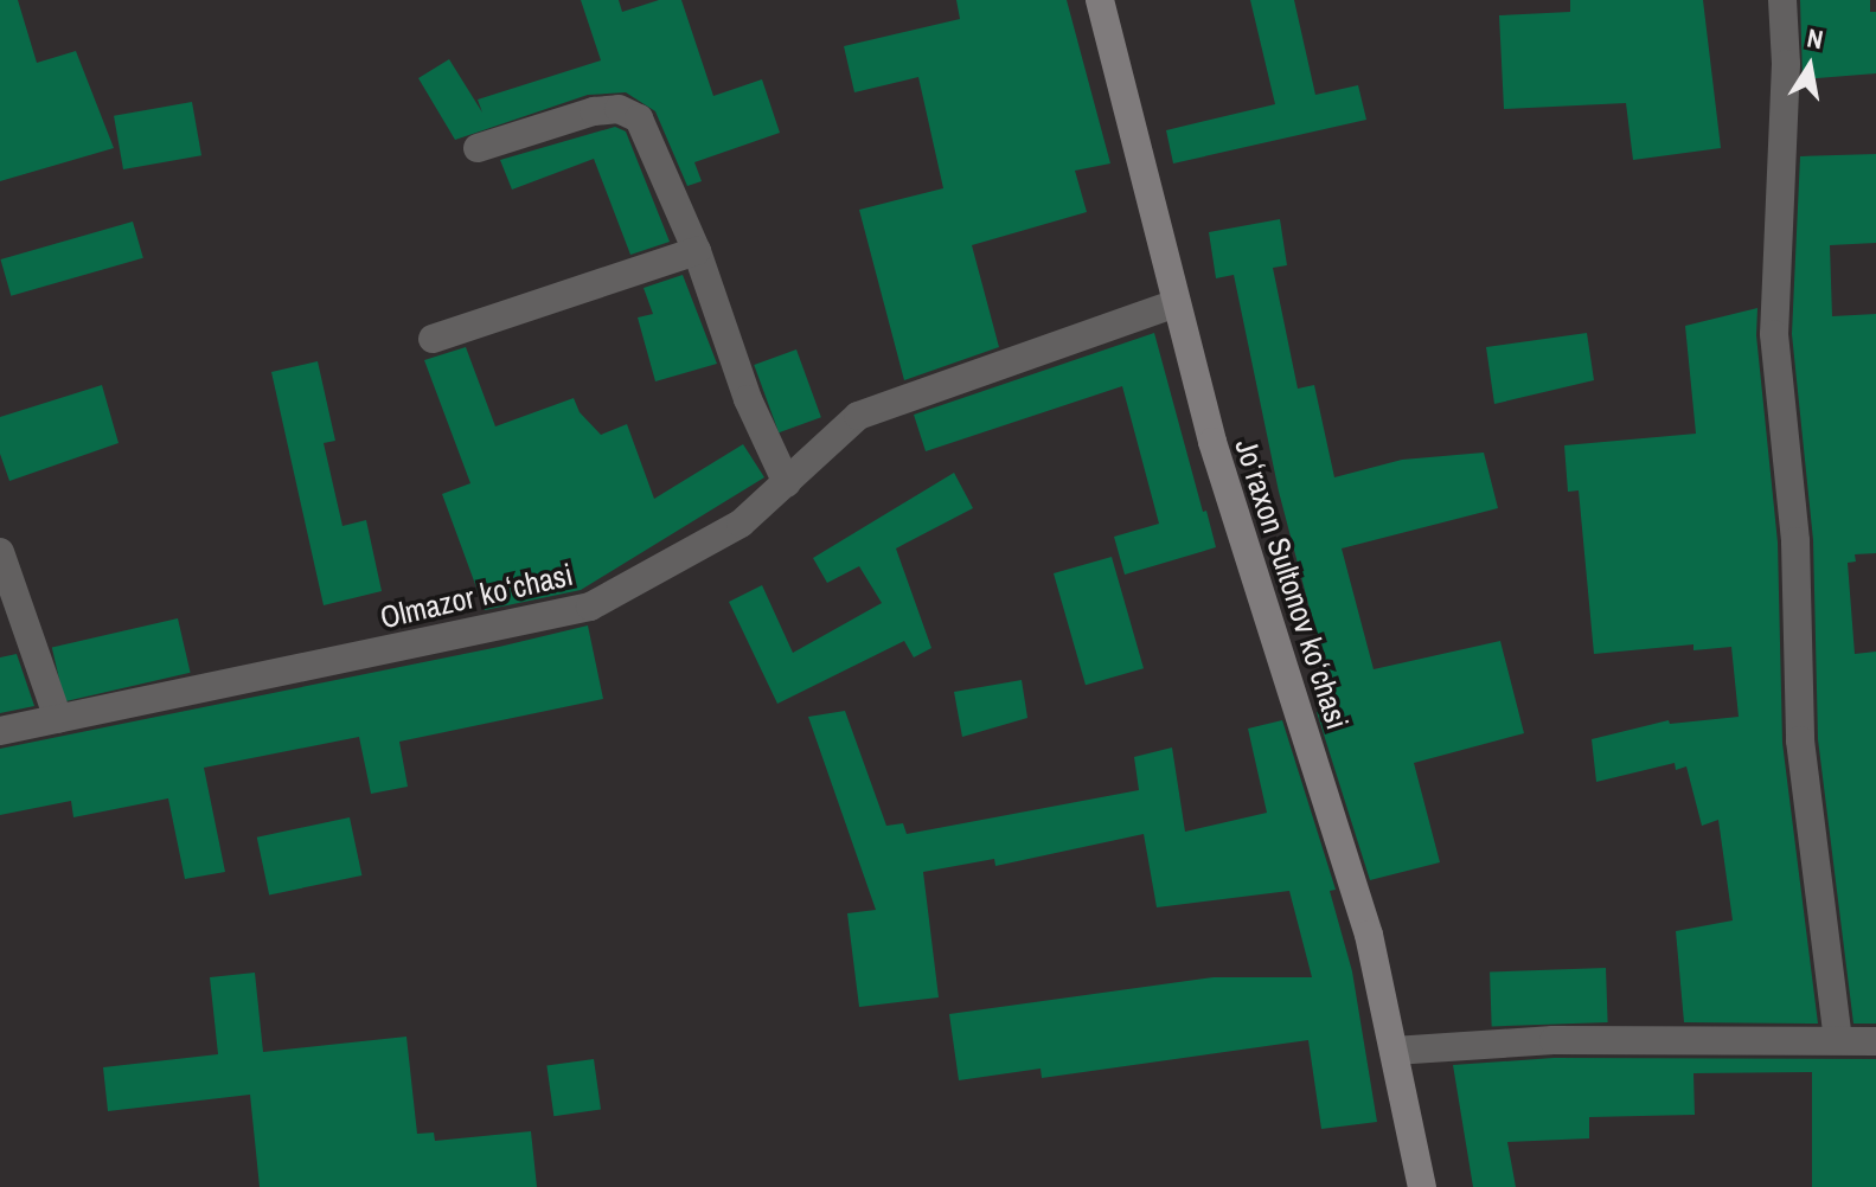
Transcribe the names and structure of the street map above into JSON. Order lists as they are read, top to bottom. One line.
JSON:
{"streets":{"street":["Joʻraxon Sultonov koʻchasi","Olmazor koʻchasi"]},"crossings":[["Joʻraxon Sultonov koʻchasi","Olmazor koʻchasi"]],"north":"top"}
